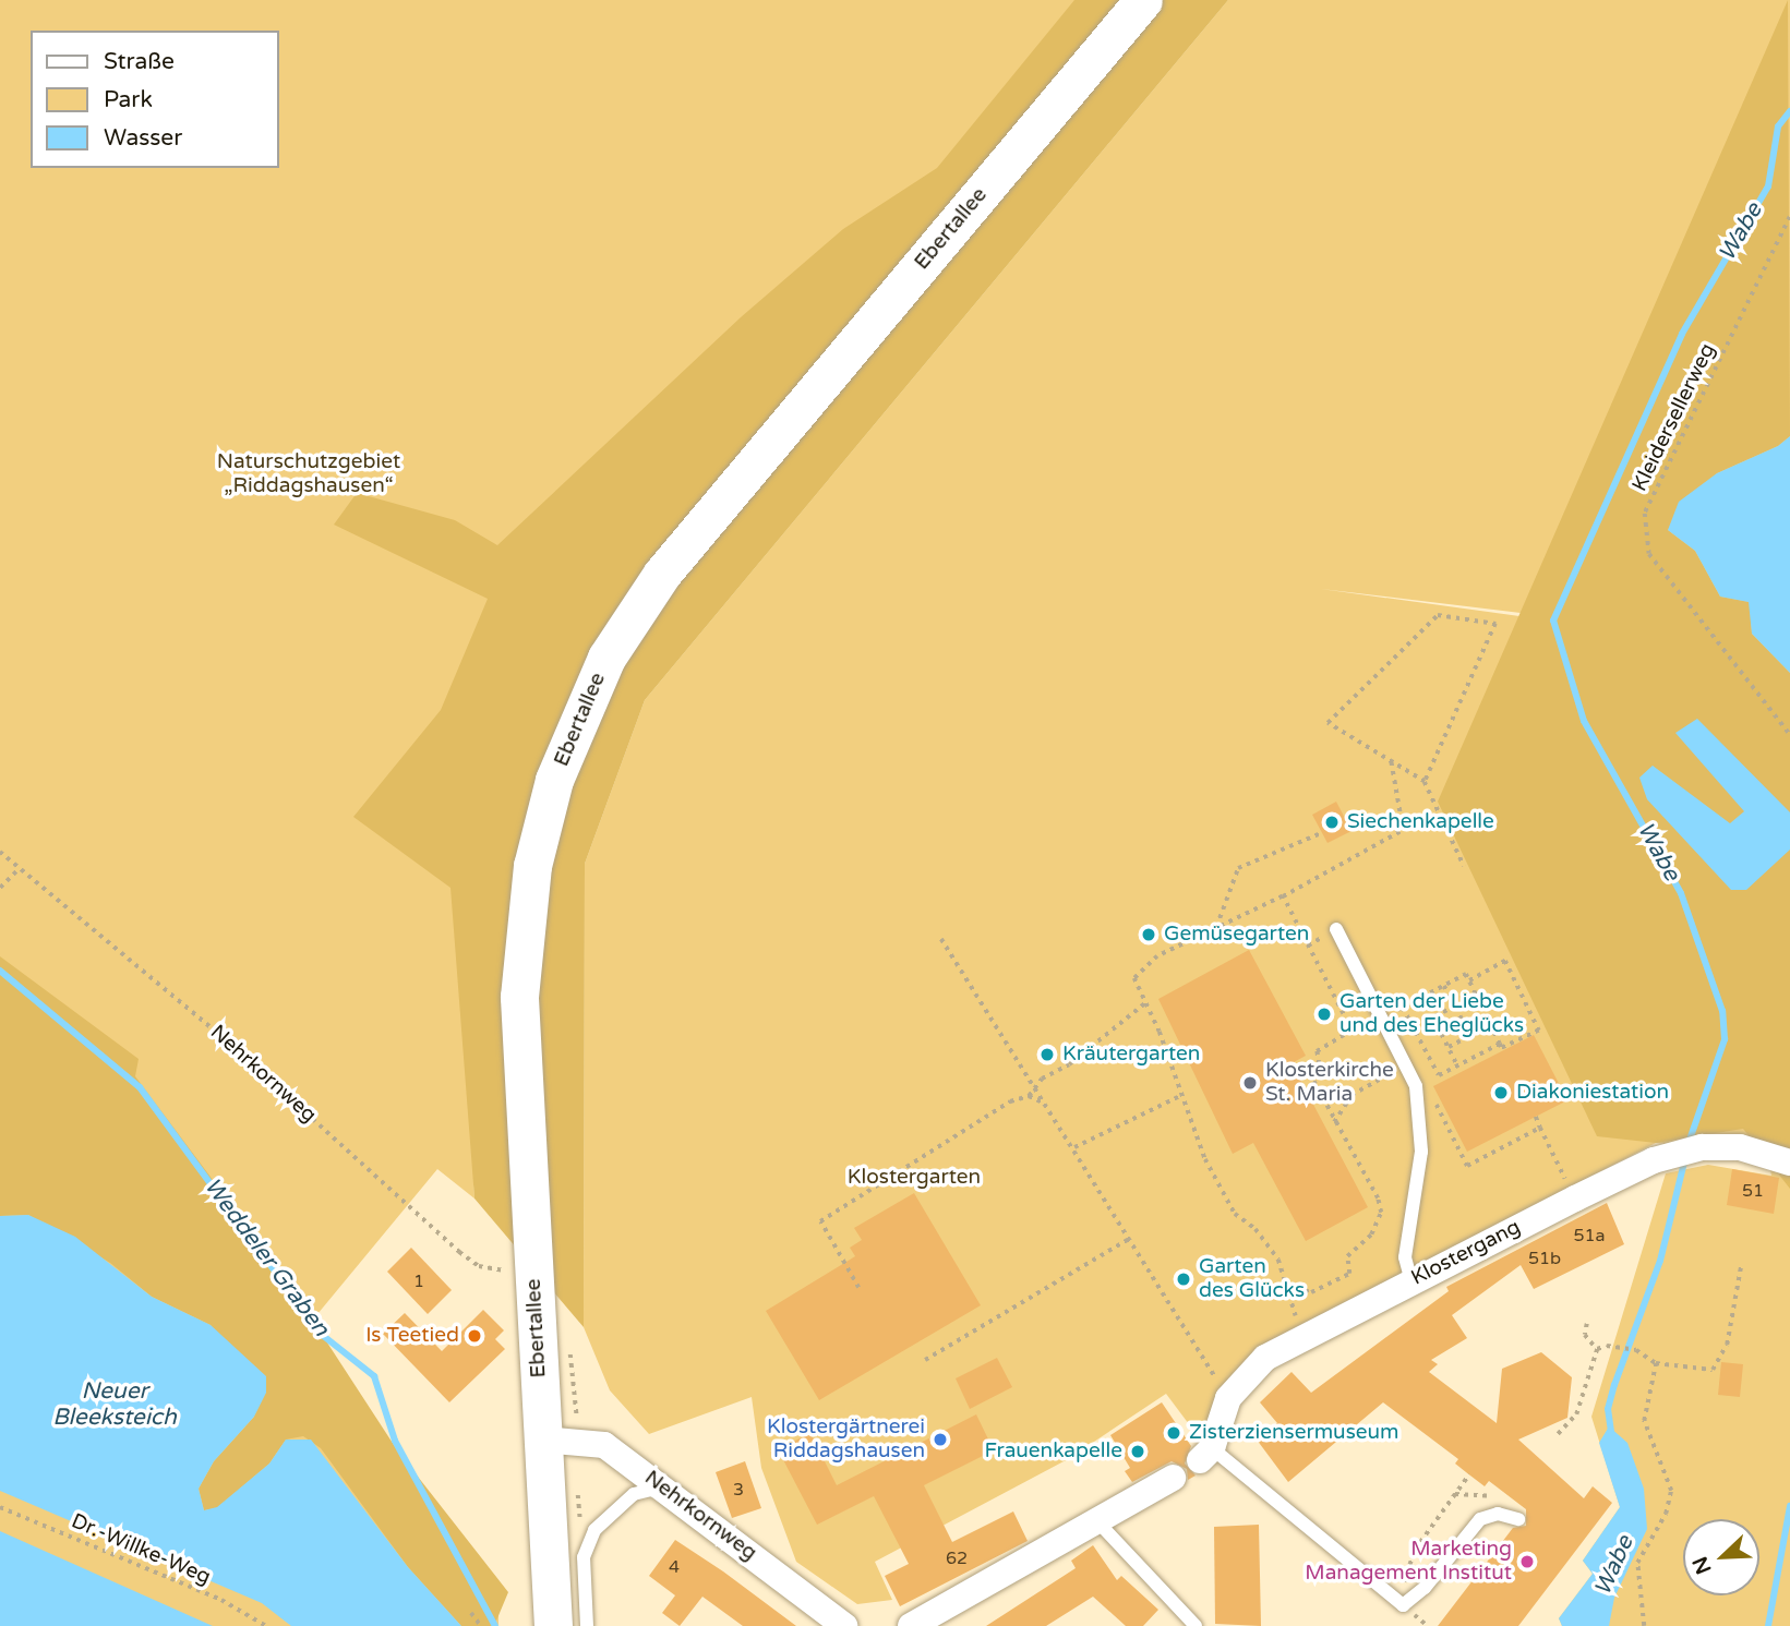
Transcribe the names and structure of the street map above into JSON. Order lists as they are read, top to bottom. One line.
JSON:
{"streets":{"main road":["Ebertallee"],"street":["Nehrkornweg","Klostergang"],"path":["Kleidersellerweg","Dr.-Willke-Weg"]},"crossings":[["Ebertallee","Nehrkornweg"]],"water":["Wabe","Weddeler Graben","Neuer Bleeksteich"],"parks":["Naturschutzgebiet „Riddagshausen“","Klostergarten"],"places":["Siechenkapelle","Gemüsegarten","Garten der Liebe und des Eheglücks","Kräutergarten","Klosterkirche St. Maria","Diakoniestation","Garten des Glücks","Is Teetied","Zisterziensermuseum","Klostergärtnerei Riddagshausen","Frauenkapelle","Marketing Management Institut"],"house_numbers":["51","51a","51b","1","3","62","4"],"legend":["Straße","Park","Wasser"],"north":"bottom left"}
